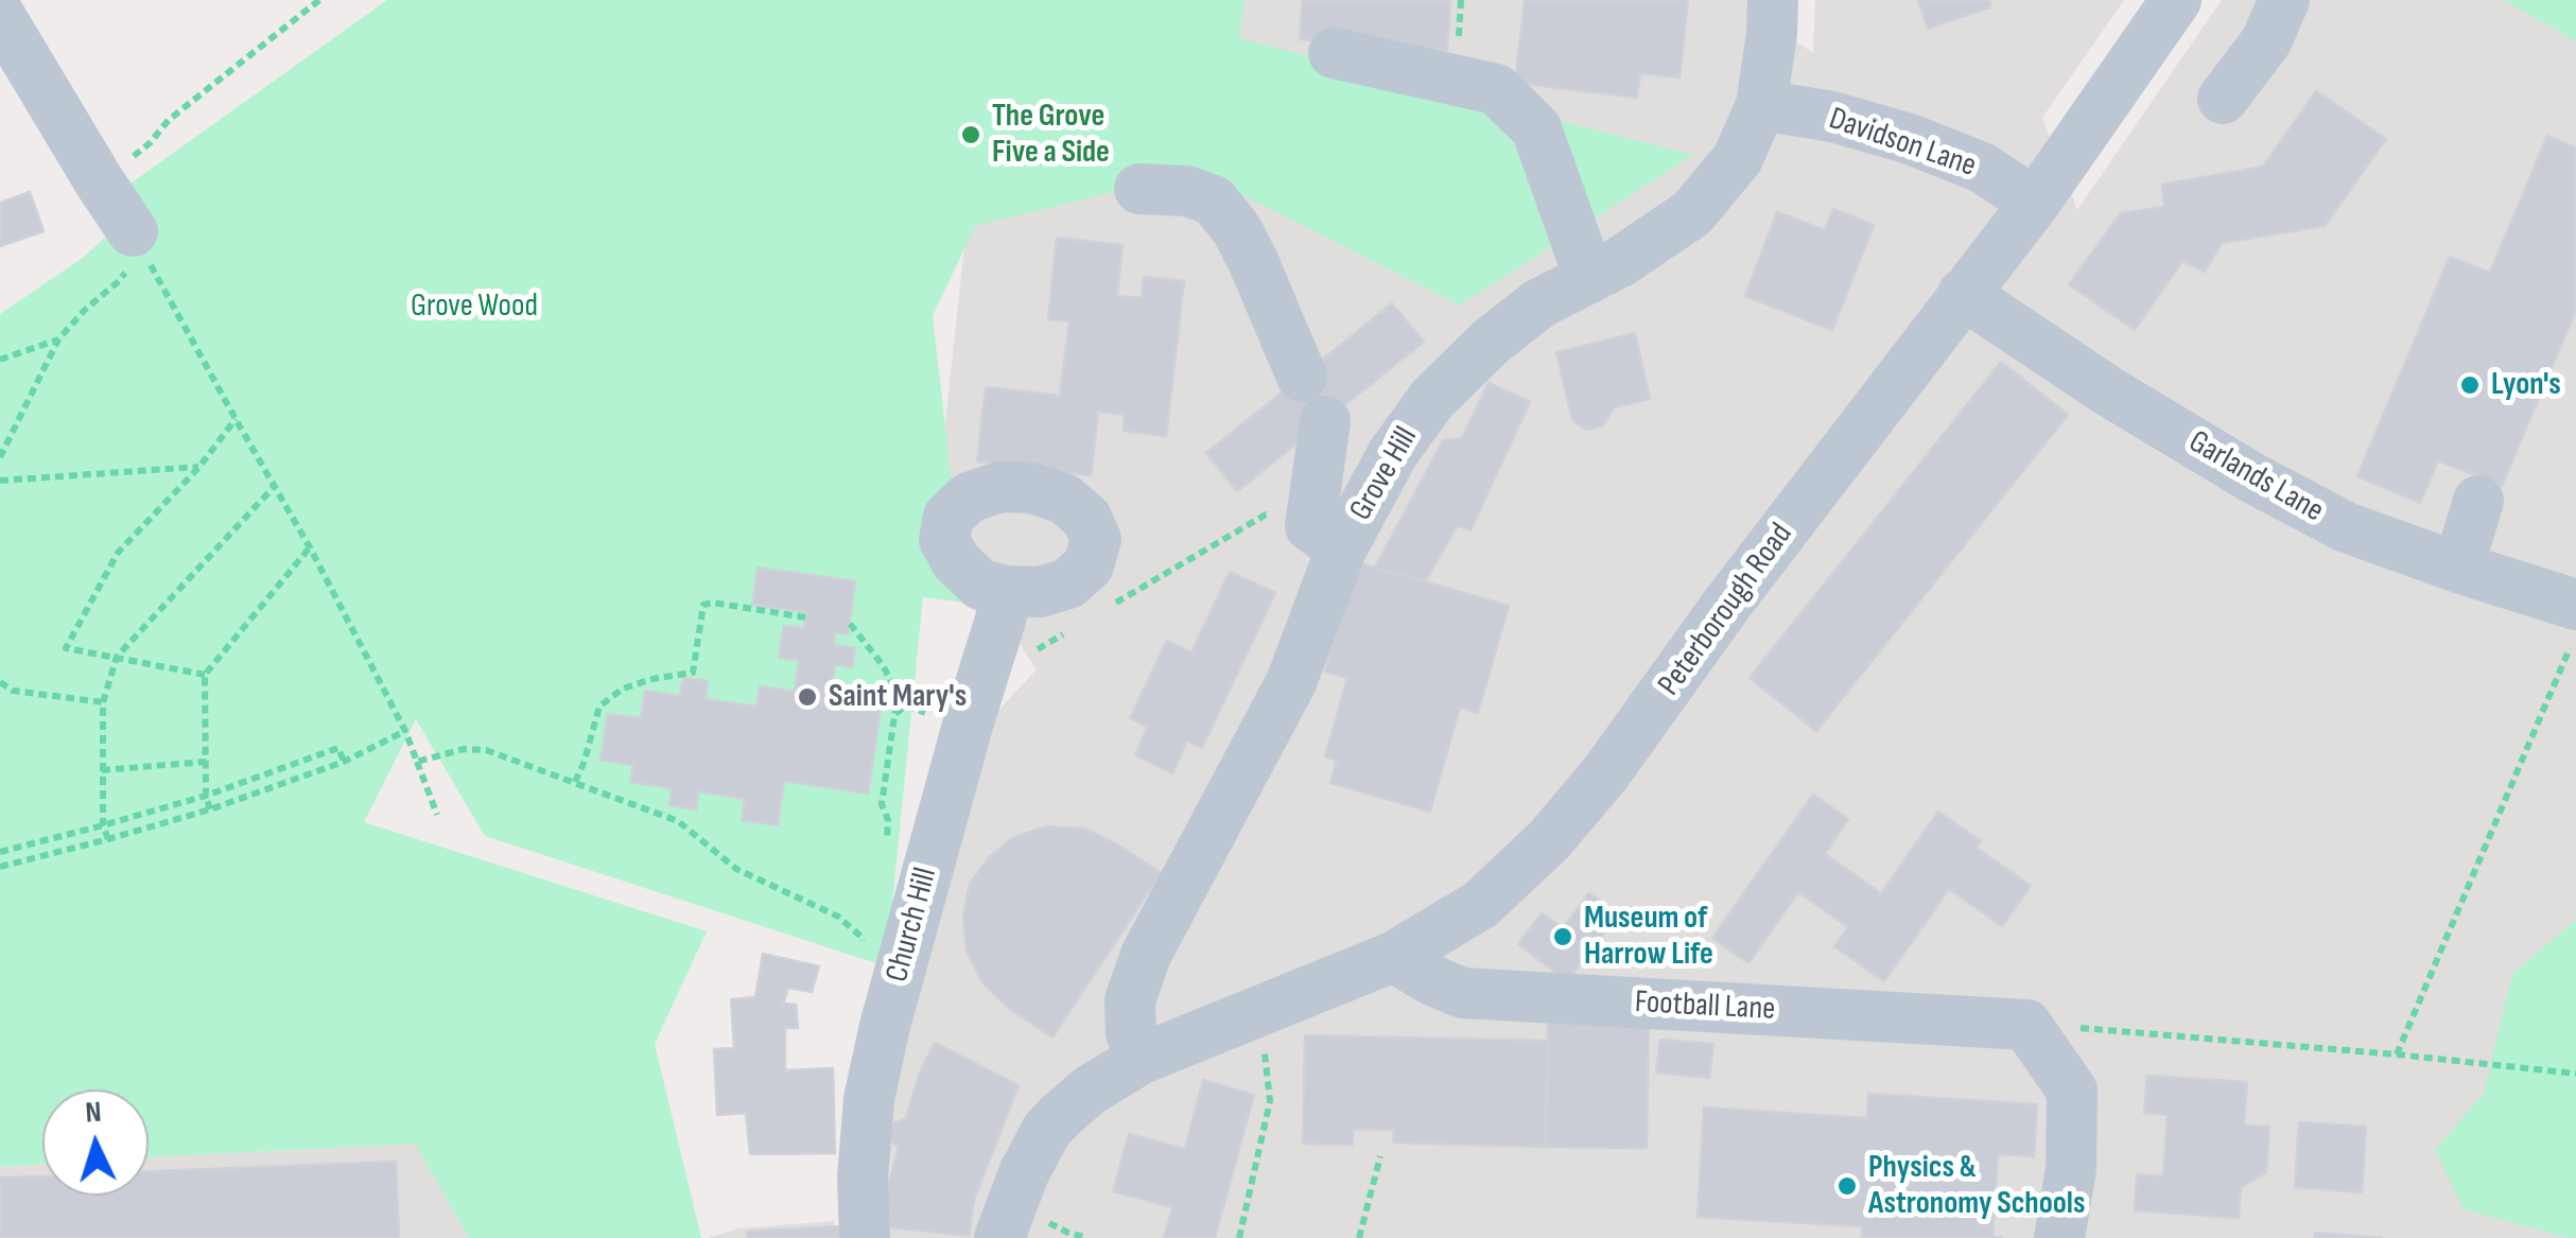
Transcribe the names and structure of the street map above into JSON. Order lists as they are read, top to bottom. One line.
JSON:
{"streets":{"street":["Davidson Lane","Grove Hill","Garlands Lane","Peterborough Road","Church Hill","Football Lane"]},"crossings":[["Davidson Lane","Grove Hill"],["Davidson Lane","Peterborough Road"],["Grove Hill","Peterborough Road"],["Garlands Lane","Peterborough Road"],["Peterborough Road","Football Lane"]],"parks":["Grove Wood"],"places":["The Grove Five a Side","Lyon's","Saint Mary's","Museum of Harrow Life","Physics & Astronomy Schools"],"north":"top"}
